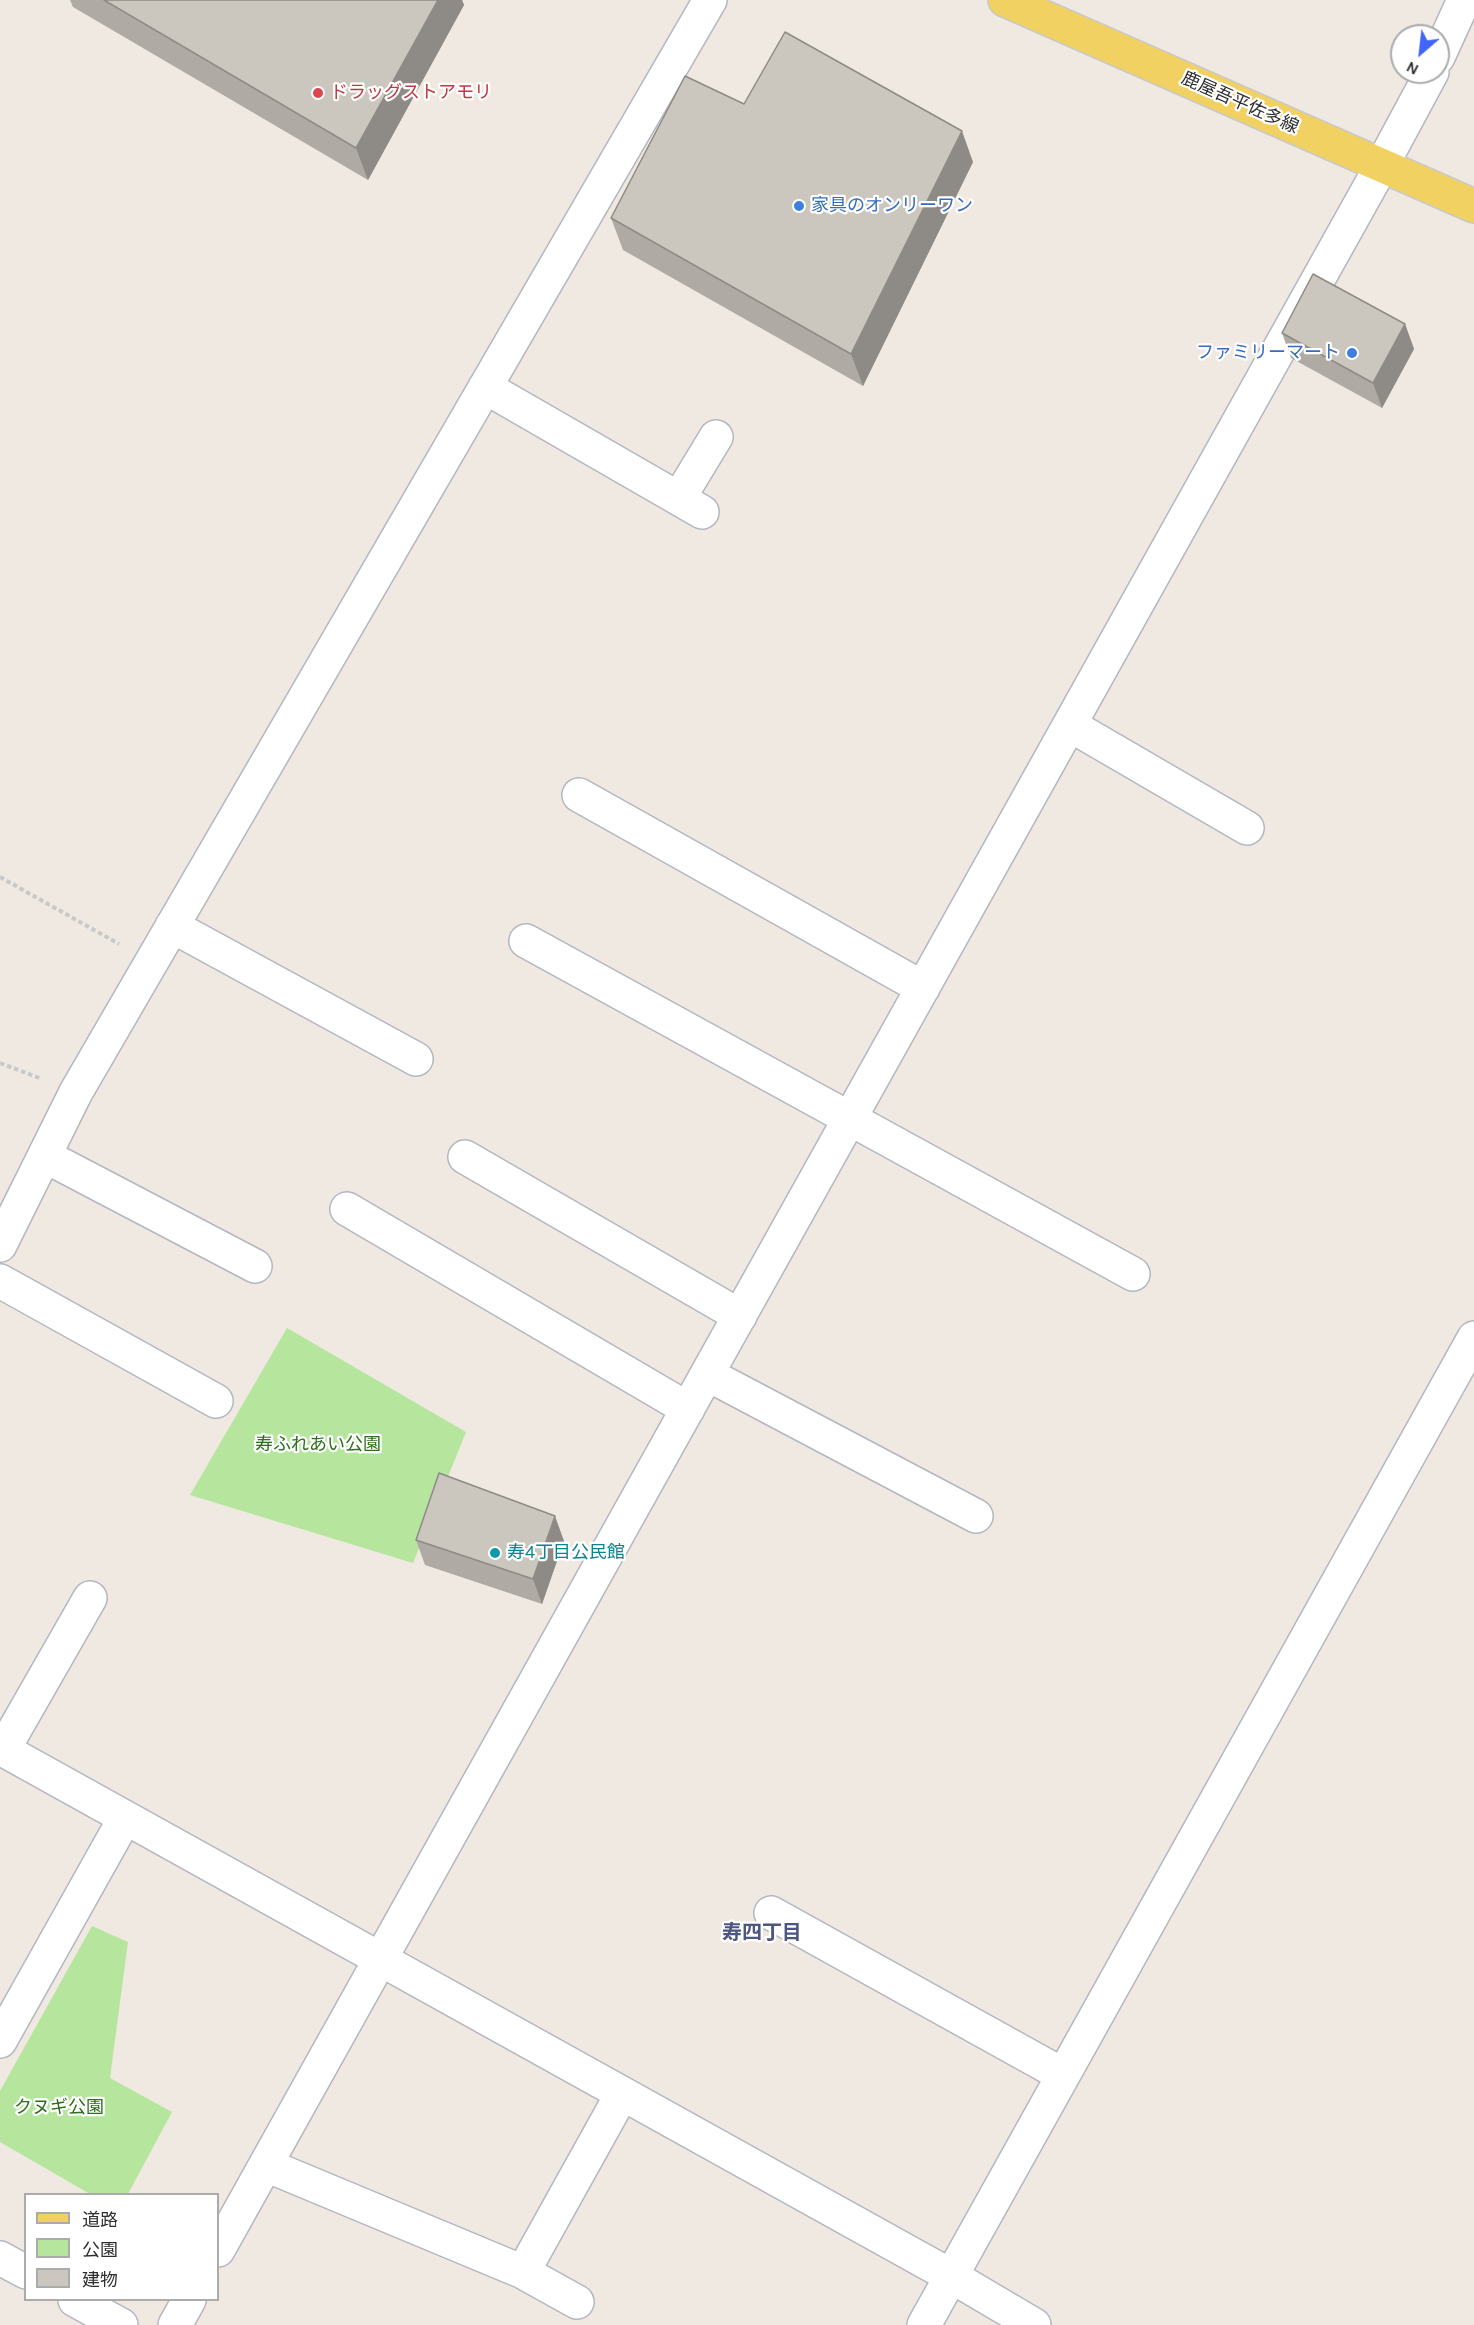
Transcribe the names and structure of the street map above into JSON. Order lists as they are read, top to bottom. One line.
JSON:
{"streets":{"main road":["鹿屋吾平佐多線"]},"districts":["寿四丁目"],"parks":["寿ふれあい公園","クヌギ公園"],"places":["ドラッグストアモリ","家具のオンリーワン","ファミリーマート","寿4丁目公民館"],"legend":["道路","公園","建物"],"north":"bottom left"}
